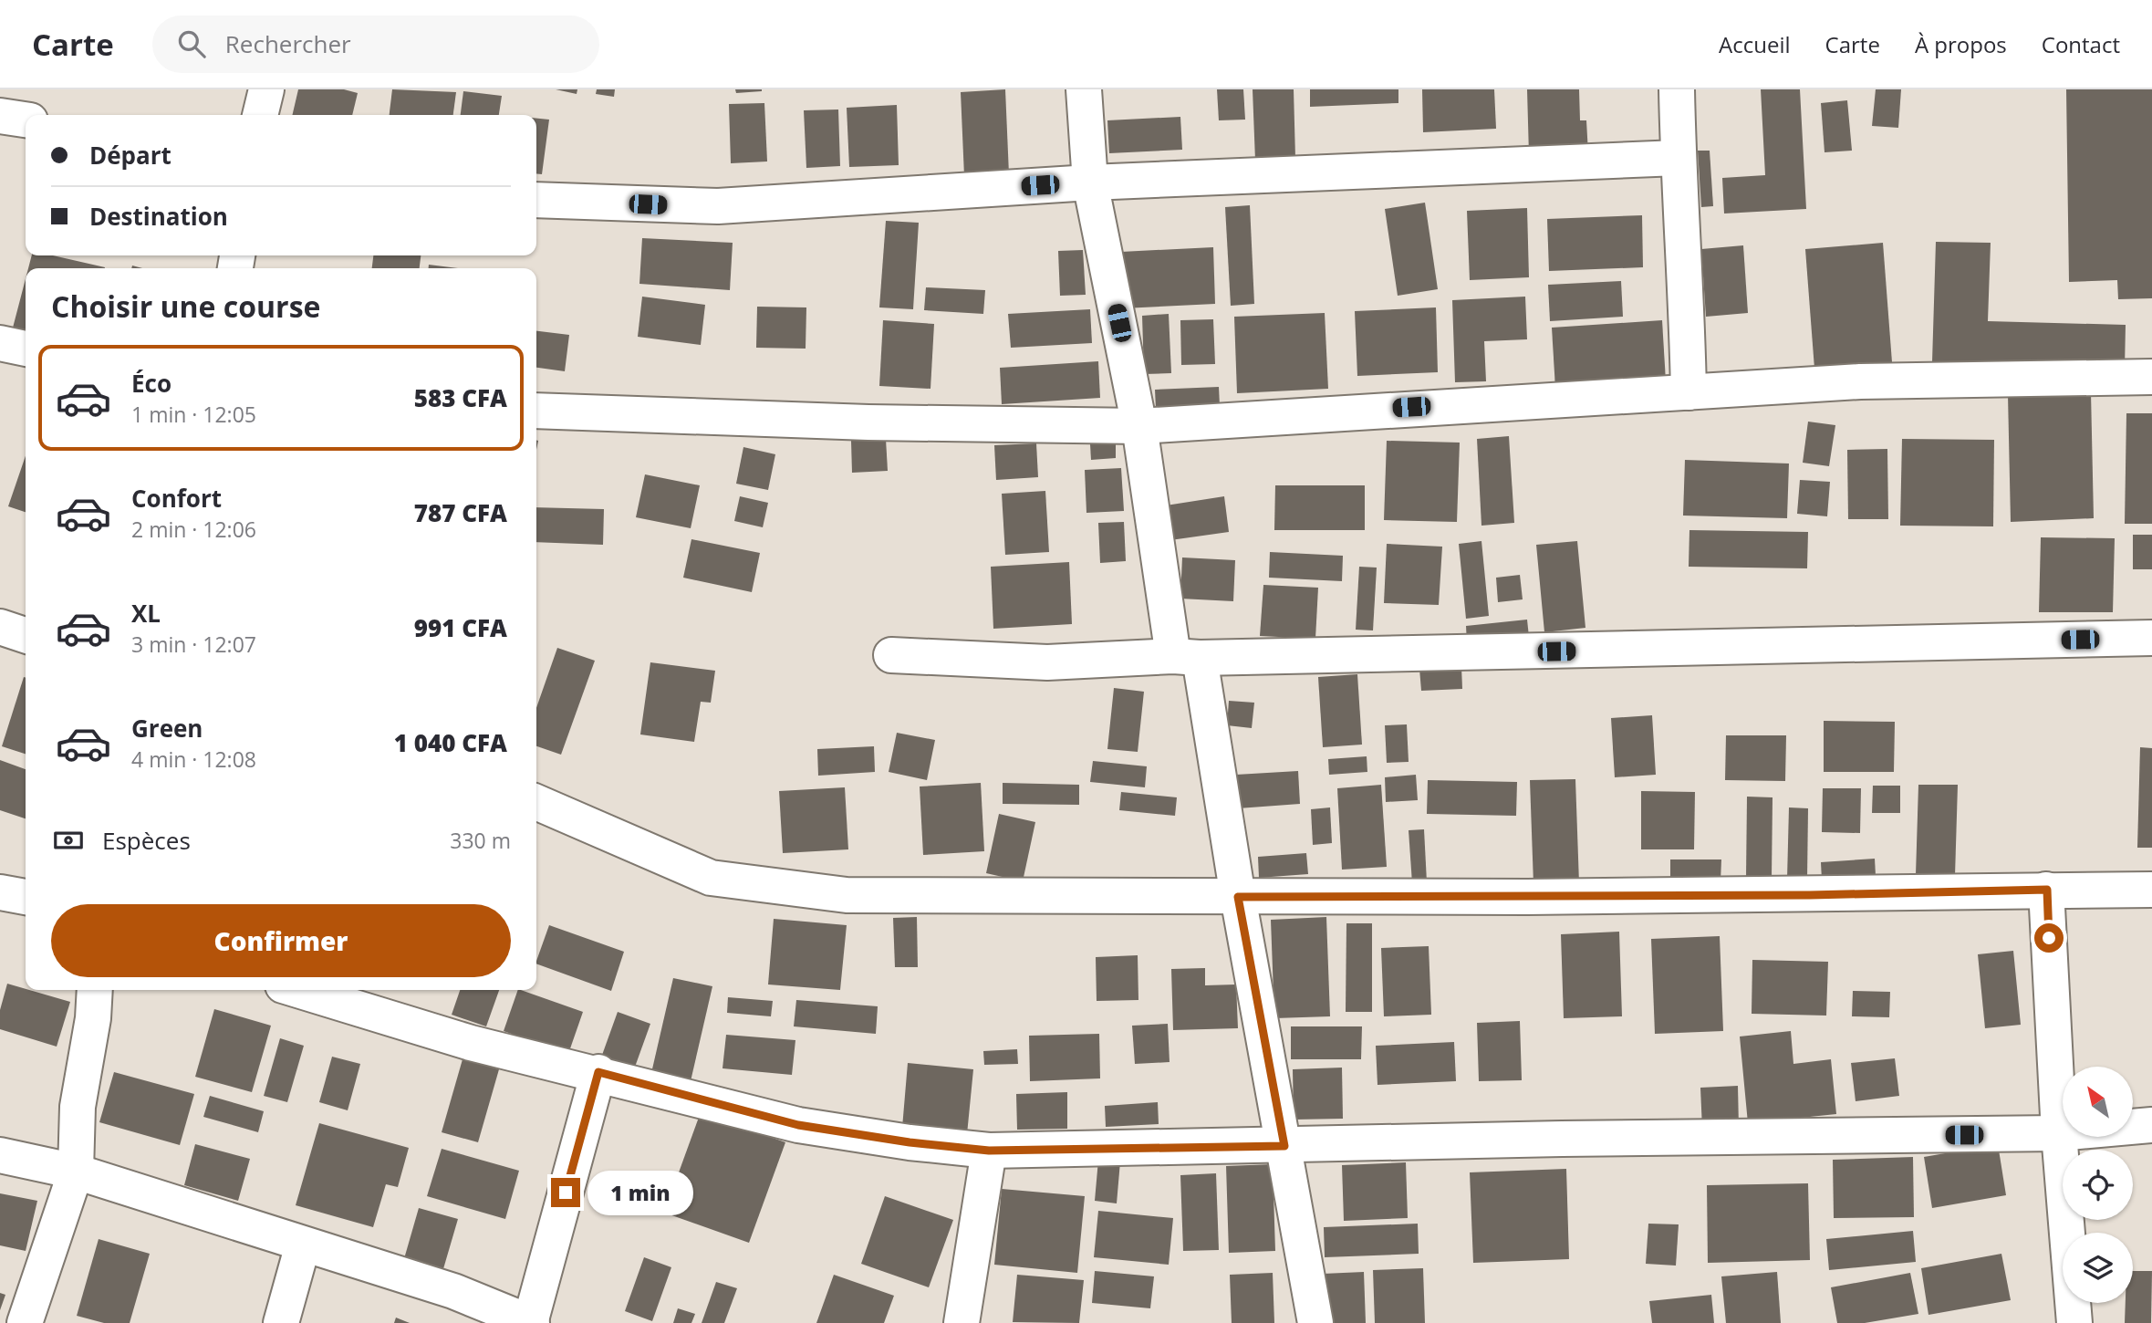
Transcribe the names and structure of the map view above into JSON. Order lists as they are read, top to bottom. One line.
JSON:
{"north":"top left","page":{"header":"Carte","search":"Rechercher","nav":["Accueil","Carte","À propos","Contact"],"banner":["Départ","Destination"],"heading":"Choisir une course","list":[{"name":"Éco","note":"1 min · 12:05","value":"583 CFA"},{"name":"Confort","note":"2 min · 12:06","value":"787 CFA"},{"name":"XL","note":"3 min · 12:07","value":"991 CFA"},{"name":"Green","note":"4 min · 12:08","value":"1 040 CFA"}],"pay":["Espèces","330 m"],"buttons":"Confirmer","bubble":"1 min"}}
